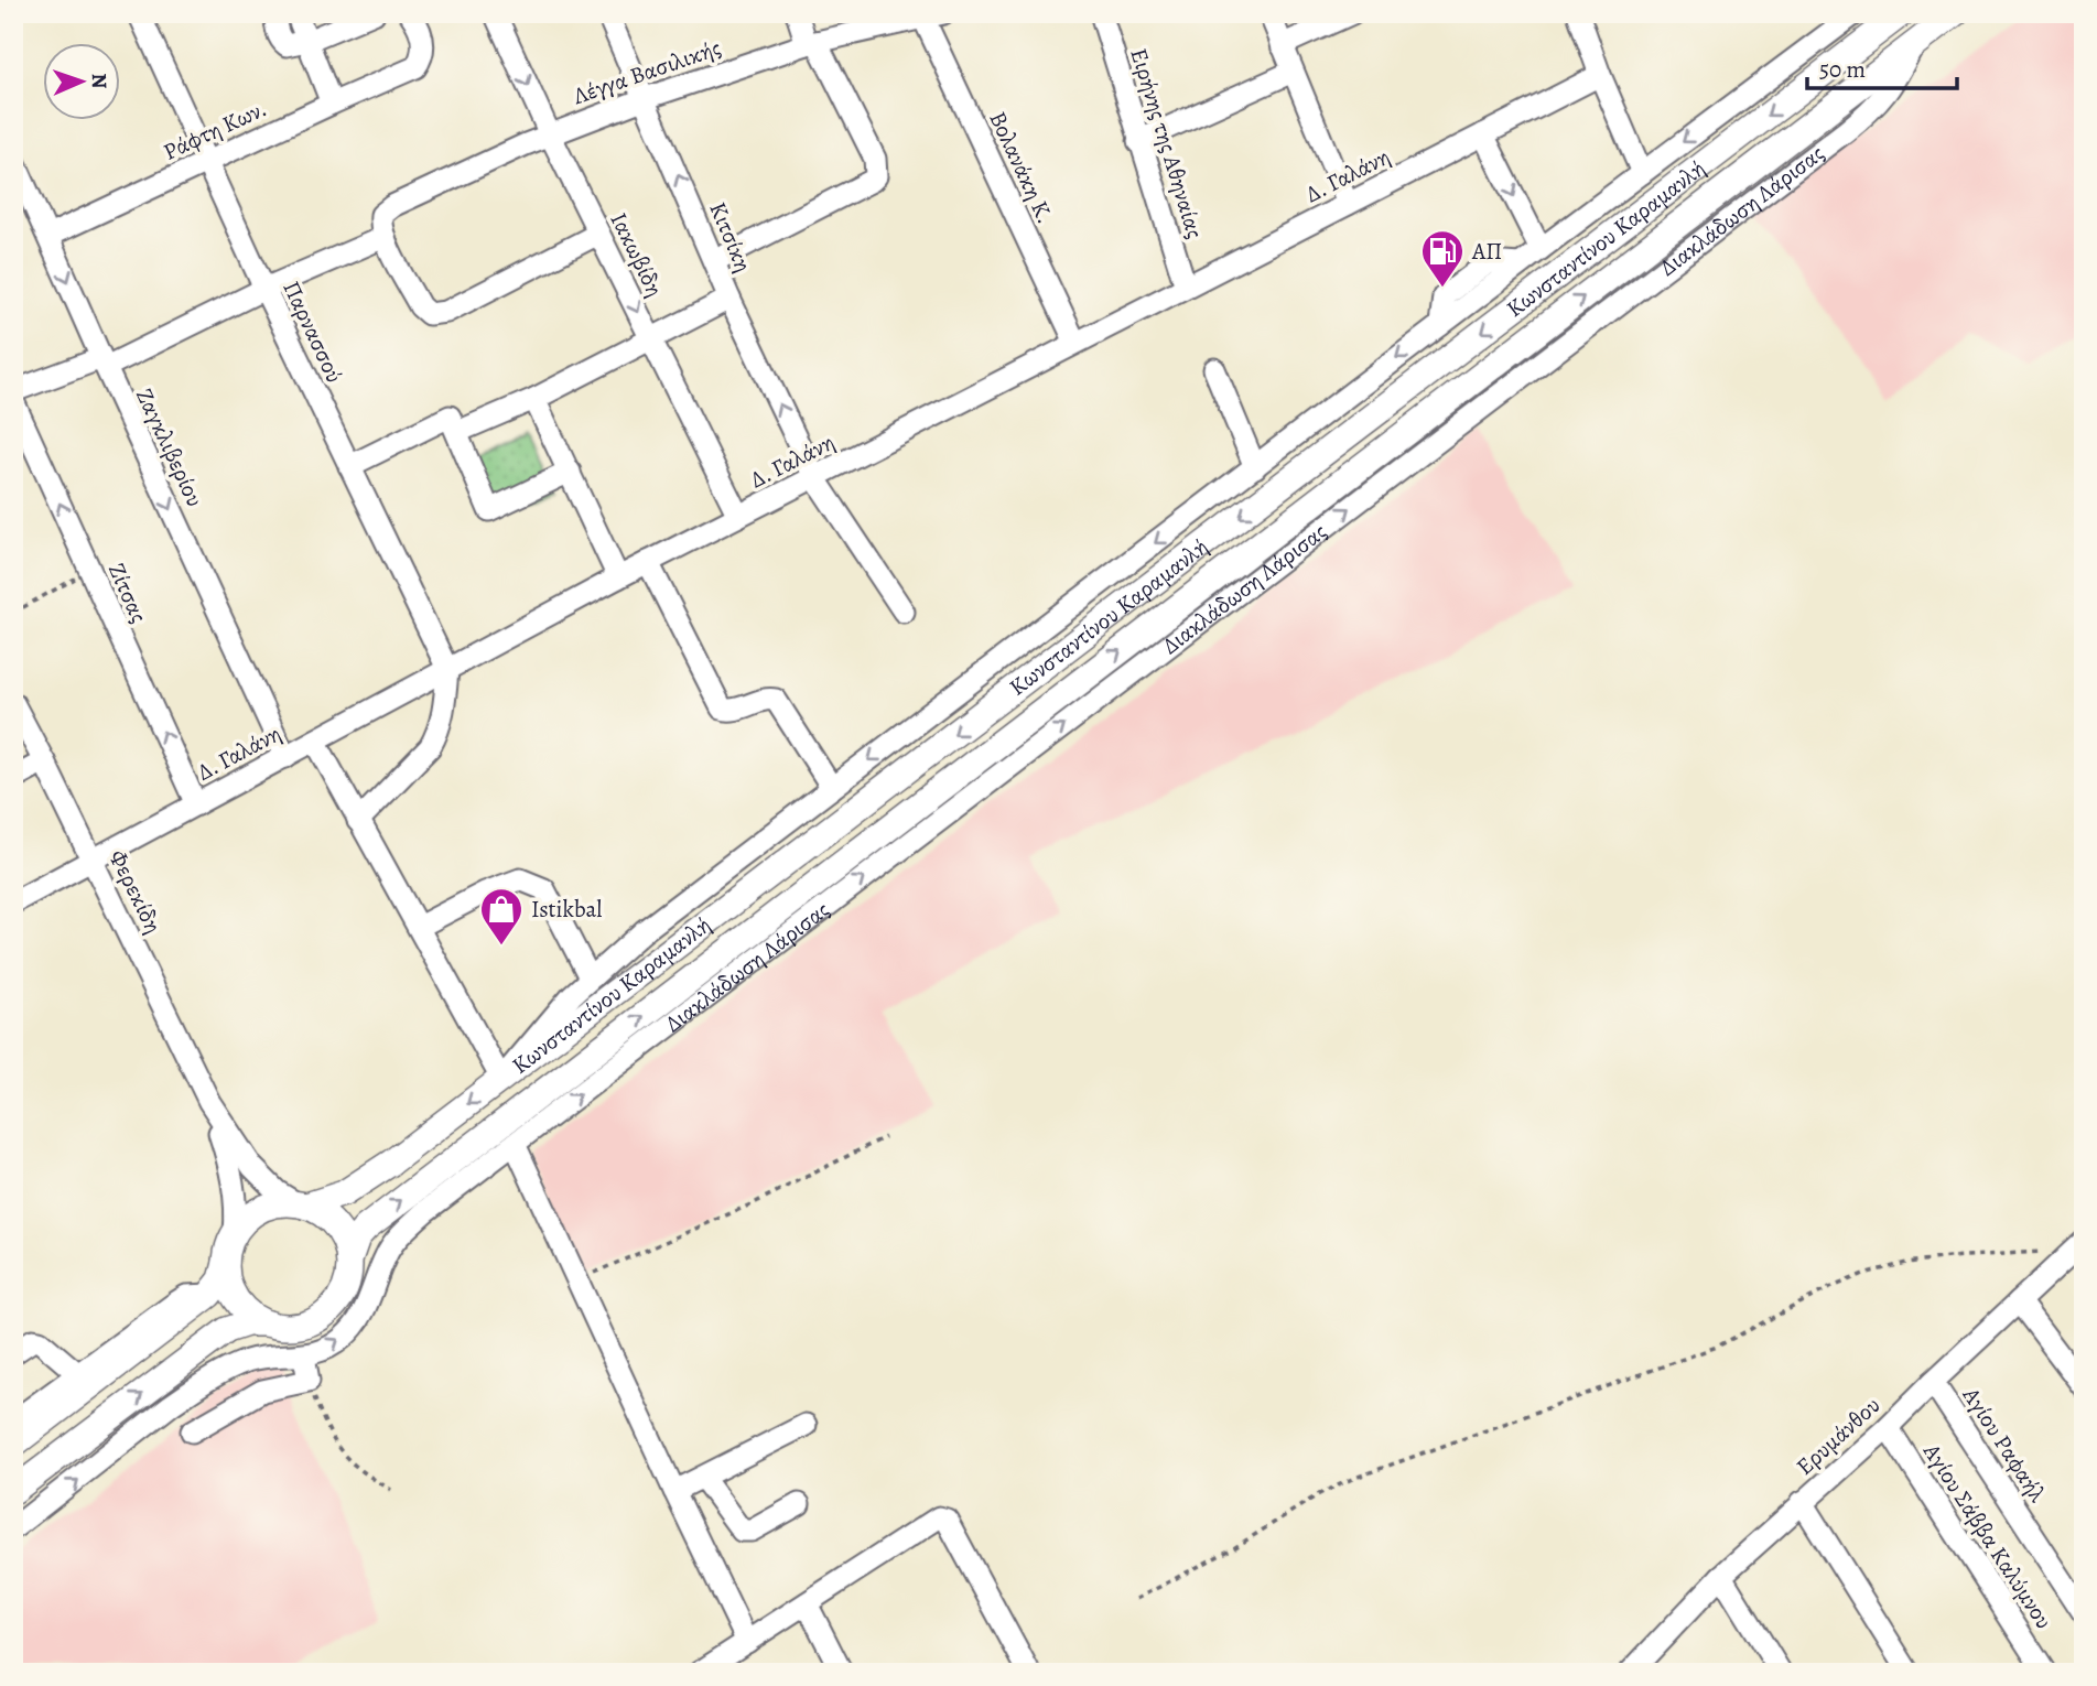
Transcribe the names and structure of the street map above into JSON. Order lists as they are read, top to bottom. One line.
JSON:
{"streets":{"main road":["Διακλάδωση Λάρισας","Κωνσταντίνου Καραμανλή"],"street":["Λέγγα Βασιλικής","Ράφτη Κων.","Ειρήνης της Αθηναίας","Βολανάκη Κ.","Δ. Γαλάνη","Κιτσίκη","Ιακωβίδη","Παρνασσού","Ζαγκλιβερίου","Ζίτσας","Φερεκίδη","Ερυμάνθου","Αγίου Ραφαήλ","Αγίου Σάββα Καλύμνου"]},"crossings":[["Λέγγα Βασιλικής","Βολανάκη Κ."],["Λέγγα Βασιλικής","Κιτσίκη"],["Λέγγα Βασιλικής","Ιακωβίδη"],["Ράφτη Κων.","Παρνασσού"],["Ράφτη Κων.","Ζαγκλιβερίου"],["Ειρήνης της Αθηναίας","Δ. Γαλάνη"],["Βολανάκη Κ.","Δ. Γαλάνη"],["Δ. Γαλάνη","Κιτσίκη"],["Δ. Γαλάνη","Ιακωβίδη"],["Δ. Γαλάνη","Παρνασσού"],["Δ. Γαλάνη","Ζαγκλιβερίου"],["Δ. Γαλάνη","Ζίτσας"],["Δ. Γαλάνη","Φερεκίδη"],["Διακλάδωση Λάρισας","Κωνσταντίνου Καραμανλή"],["Κωνσταντίνου Καραμανλή","Φερεκίδη"],["Ερυμάνθου","Αγίου Ραφαήλ"],["Ερυμάνθου","Αγίου Σάββα Καλύμνου"]],"one_way":["Διακλάδωση Λάρισας","Κιτσίκη","Ιακωβίδη","Ζαγκλιβερίου","Ζίτσας"],"places":{"fuel station":["ΑΠ"],"shop":["Istikbal"]},"scale_bar":"50 m","north":"right"}
